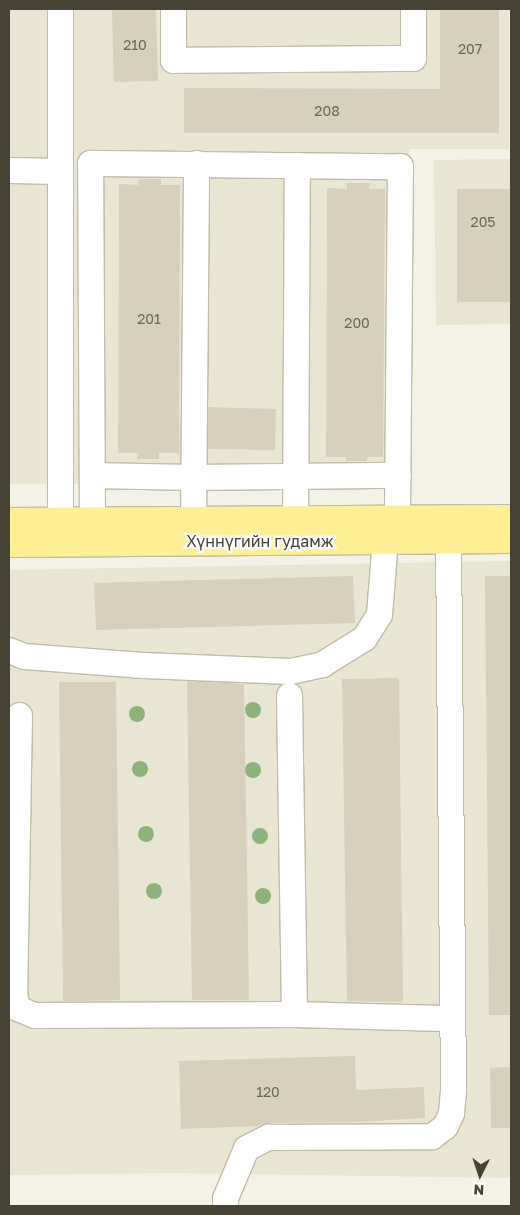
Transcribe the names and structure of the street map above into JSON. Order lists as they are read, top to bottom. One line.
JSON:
{"streets":{"main road":["Хүннүгийн гудамж"]},"house_numbers":["210","207","208","205","201","200","120"],"north":"bottom"}
